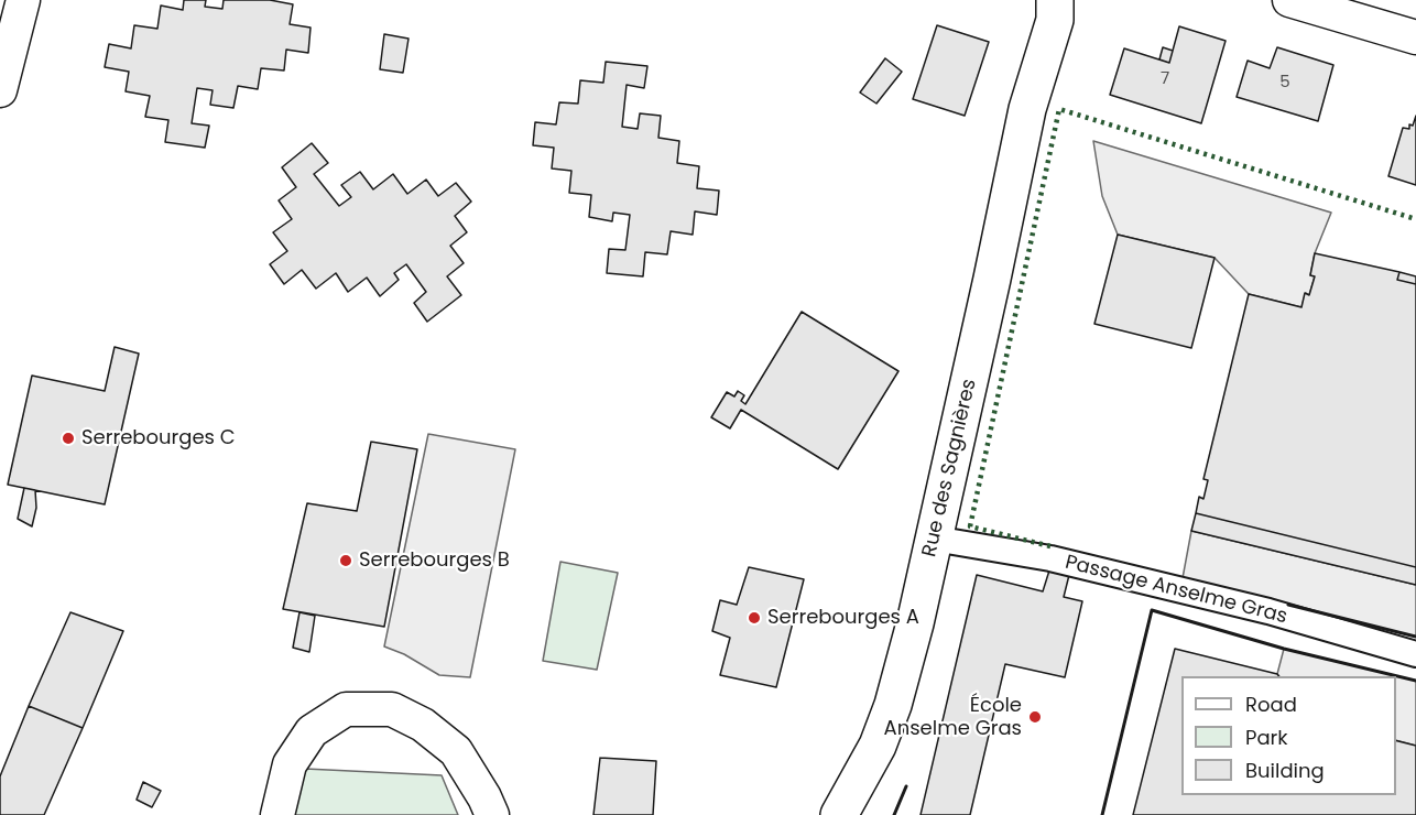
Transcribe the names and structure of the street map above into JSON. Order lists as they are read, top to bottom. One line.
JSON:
{"streets":{"main road":["Rue des Sagnières"],"street":["Passage Anselme Gras"]},"crossings":[["Rue des Sagnières","Passage Anselme Gras"]],"places":["Serrebourges C","Serrebourges B","Serrebourges A","École Anselme Gras"],"house_numbers":["7","5"],"legend":["Road","Park","Building"]}
